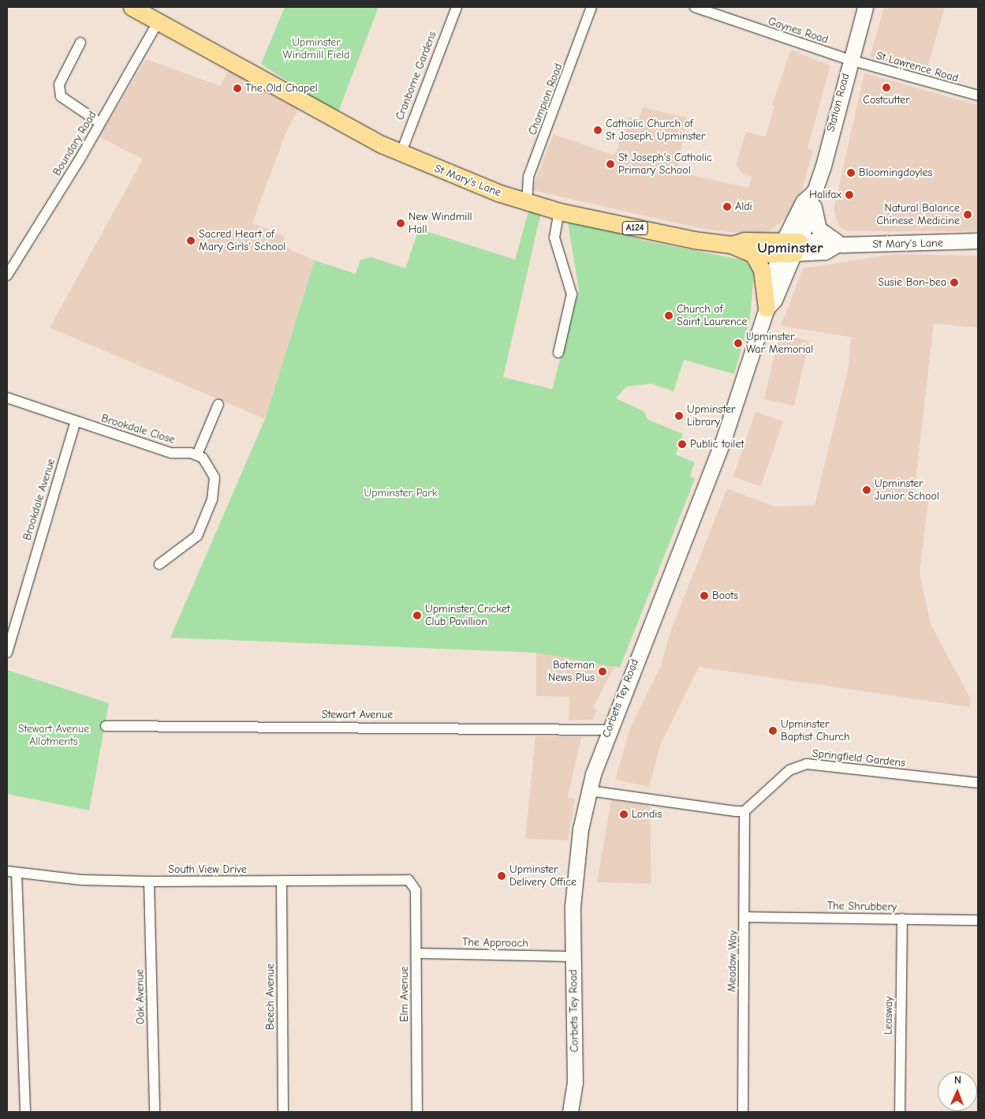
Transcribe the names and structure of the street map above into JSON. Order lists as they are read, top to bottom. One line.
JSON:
{"streets":{"main road":["Station Road","St Mary's Lane","A124","Corbets Tey Road"],"street":["Gaynes Road","St Lawrence Road","Cranborne Gardens","Champion Road","Boundary Road","Brookdale Close","Brookdale Avenue","Stewart Avenue","Springfield Gardens","South View Drive","The Shrubbery","The Approach","Meadow Way","Elm Avenue","Oak Avenue","Beech Avenue","Leasway"]},"crossings":[["Gaynes Road","St Lawrence Road"],["Gaynes Road","Station Road"],["St Lawrence Road","Station Road"],["Cranborne Gardens","St Mary's Lane"],["Champion Road","St Mary's Lane"],["Station Road","St Mary's Lane"],["Station Road","Corbets Tey Road"],["Boundary Road","St Mary's Lane"],["St Mary's Lane","Corbets Tey Road"],["Brookdale Close","Brookdale Avenue"],["Corbets Tey Road","Stewart Avenue"],["Corbets Tey Road","The Approach"],["Springfield Gardens","Meadow Way"],["South View Drive","Elm Avenue"],["South View Drive","Oak Avenue"],["South View Drive","Beech Avenue"],["The Shrubbery","Meadow Way"],["The Shrubbery","Leasway"],["The Approach","Elm Avenue"]],"districts":["Upminster"],"parks":["Upminster Windmill Field","Upminster Park","Stewart Avenue Allotments"],"places":["Costcutter","The Old Chapel","Catholic Church of St Joseph, Upminster","St Joseph's Catholic Primary School","Bloomingdoyles","Halifax","Aldi","Natural Balance Chinese Medicine","New Windmill Hall","Sacred Heart of Mary Girls' School","Susie Bon-bea","Church of Saint Laurence","Upminster War Memorial","Upminster Library","Public toilet","Upminster Junior School","Boots","Upminster Cricket Club Pavillion","Bateman News Plus","Upminster Baptist Church","Londis","Upminster Delivery Office"],"north":"top"}
